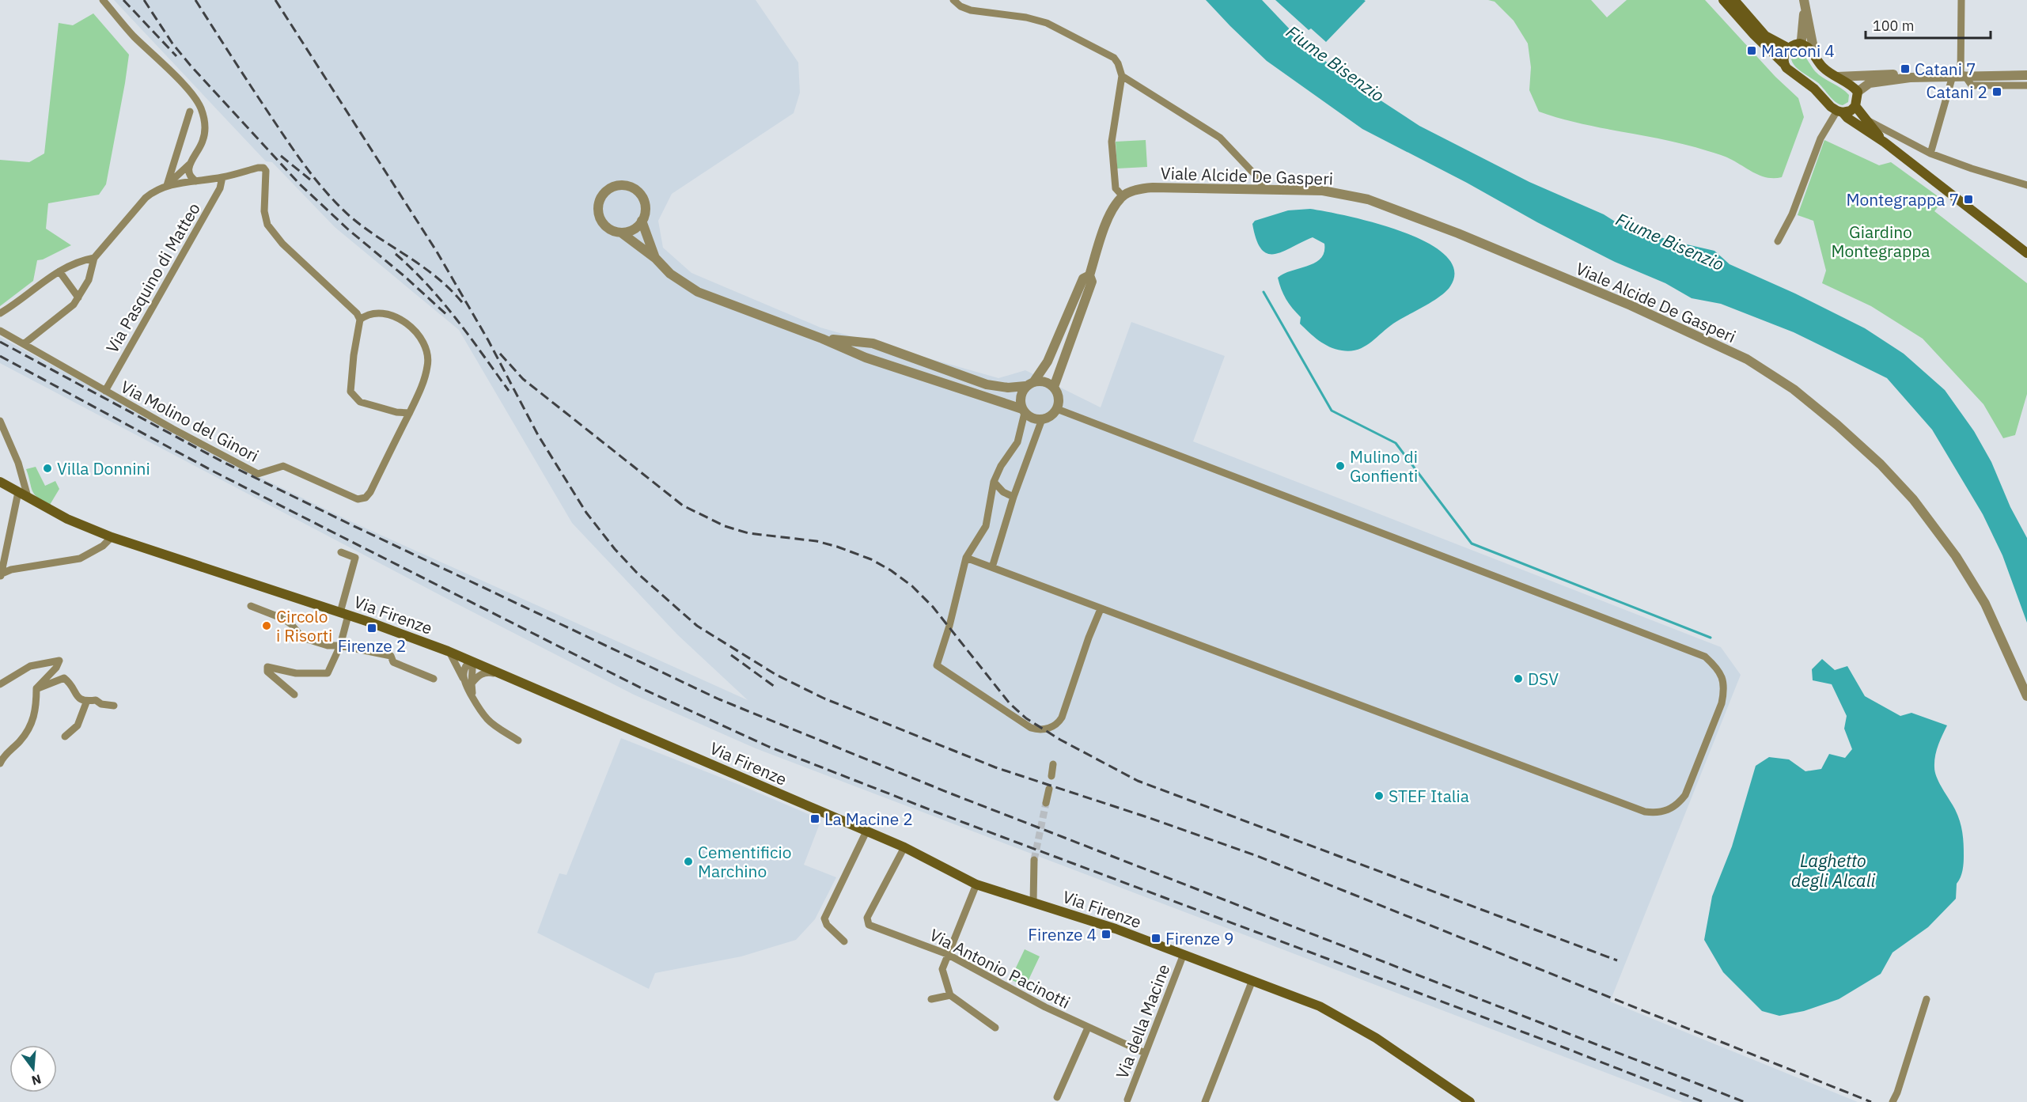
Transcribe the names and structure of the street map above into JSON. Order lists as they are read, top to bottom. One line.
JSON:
{"streets":{"main road":["Via Firenze"],"street":["Viale Alcide De Gasperi","Via Pasquino di Matteo","Via Molino del Ginori","Via Antonio Pacinotti","Via della Macine"]},"crossings":[["Via Pasquino di Matteo","Via Molino del Ginori"],["Via Firenze","Via Antonio Pacinotti"],["Via Firenze","Via della Macine"],["Via Antonio Pacinotti","Via della Macine"]],"water":["Fiume Bisenzio","Laghetto degli Alcali"],"parks":["Giardino Montegrappa"],"places":{"transit":["Marconi 4","Catani 7","Catani 2","Montegrappa 7","Firenze 2","La Macine 2","Firenze 4","Firenze 9"],"other":["Mulino di Gonfienti","Villa Donnini","Circolo i Risorti","DSV","STEF Italia","Cementificio Marchino"]},"scale_bar":"100 m","north":"bottom"}
